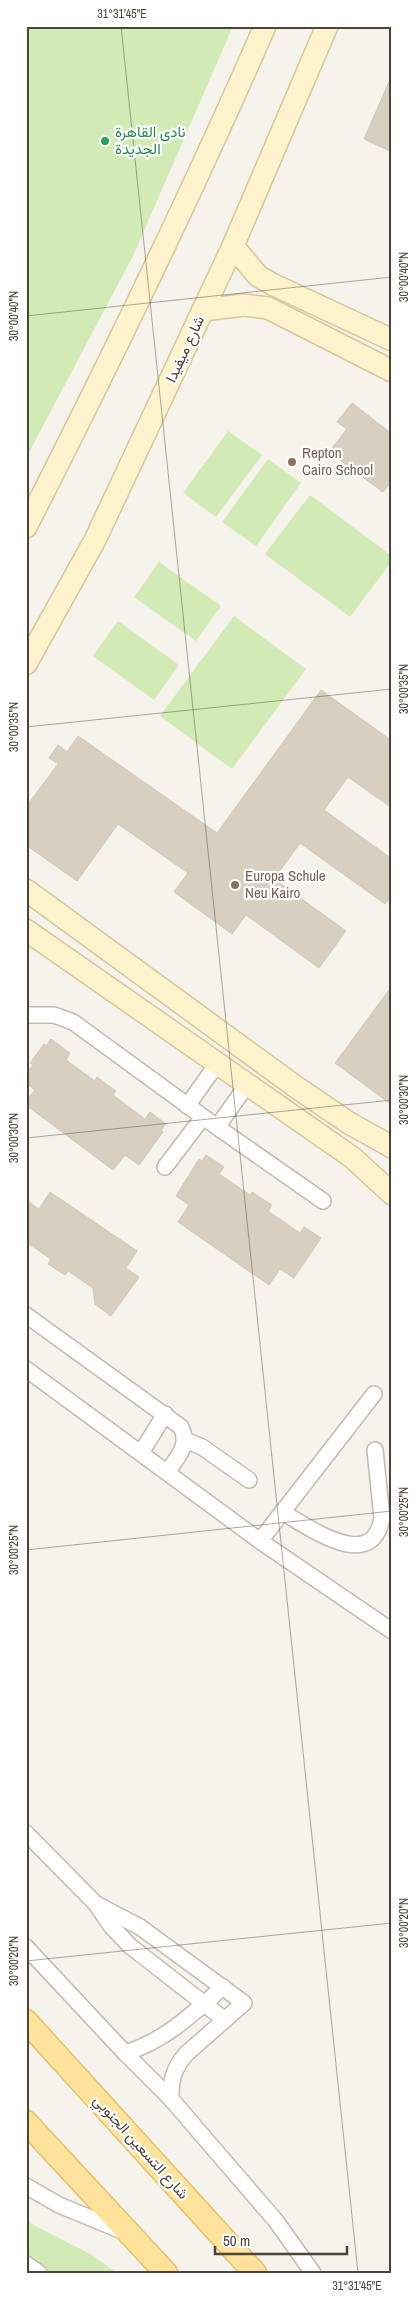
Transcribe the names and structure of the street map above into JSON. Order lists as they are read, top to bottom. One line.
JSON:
{"streets":{"main road":["شارع التسعين الجنوبي"],"street":["شارع ميفيدا"]},"places":["نادى القاهرة الجديدة","Repton Cairo School","Europa Schule Neu Kairo"],"scale_bar":"50 m","coordinates":["31°31'45\"E","30°00'40\"N","30°00'35\"N","30°00'30\"N","30°00'25\"N","30°00'20\"N"]}
